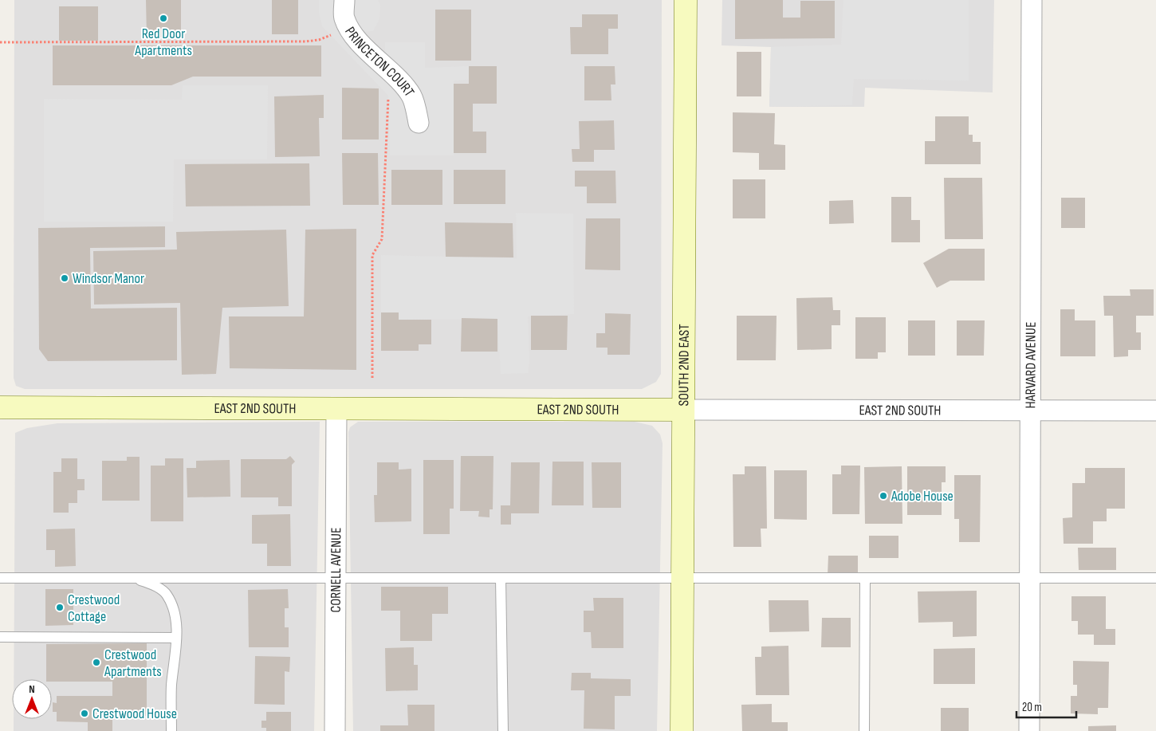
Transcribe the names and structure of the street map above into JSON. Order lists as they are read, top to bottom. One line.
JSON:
{"streets":{"main road":["SOUTH 2ND EAST","EAST 2ND SOUTH"],"street":["PRINCETON COURT","HARVARD AVENUE","CORNELL AVENUE"]},"crossings":[["SOUTH 2ND EAST","EAST 2ND SOUTH"],["HARVARD AVENUE","EAST 2ND SOUTH"],["EAST 2ND SOUTH","CORNELL AVENUE"]],"places":["Red Door Apartments","Windsor Manor","Adobe House","Crestwood Cottage","Crestwood Apartments","Crestwood House"],"scale_bar":"20 m","north":"top"}
